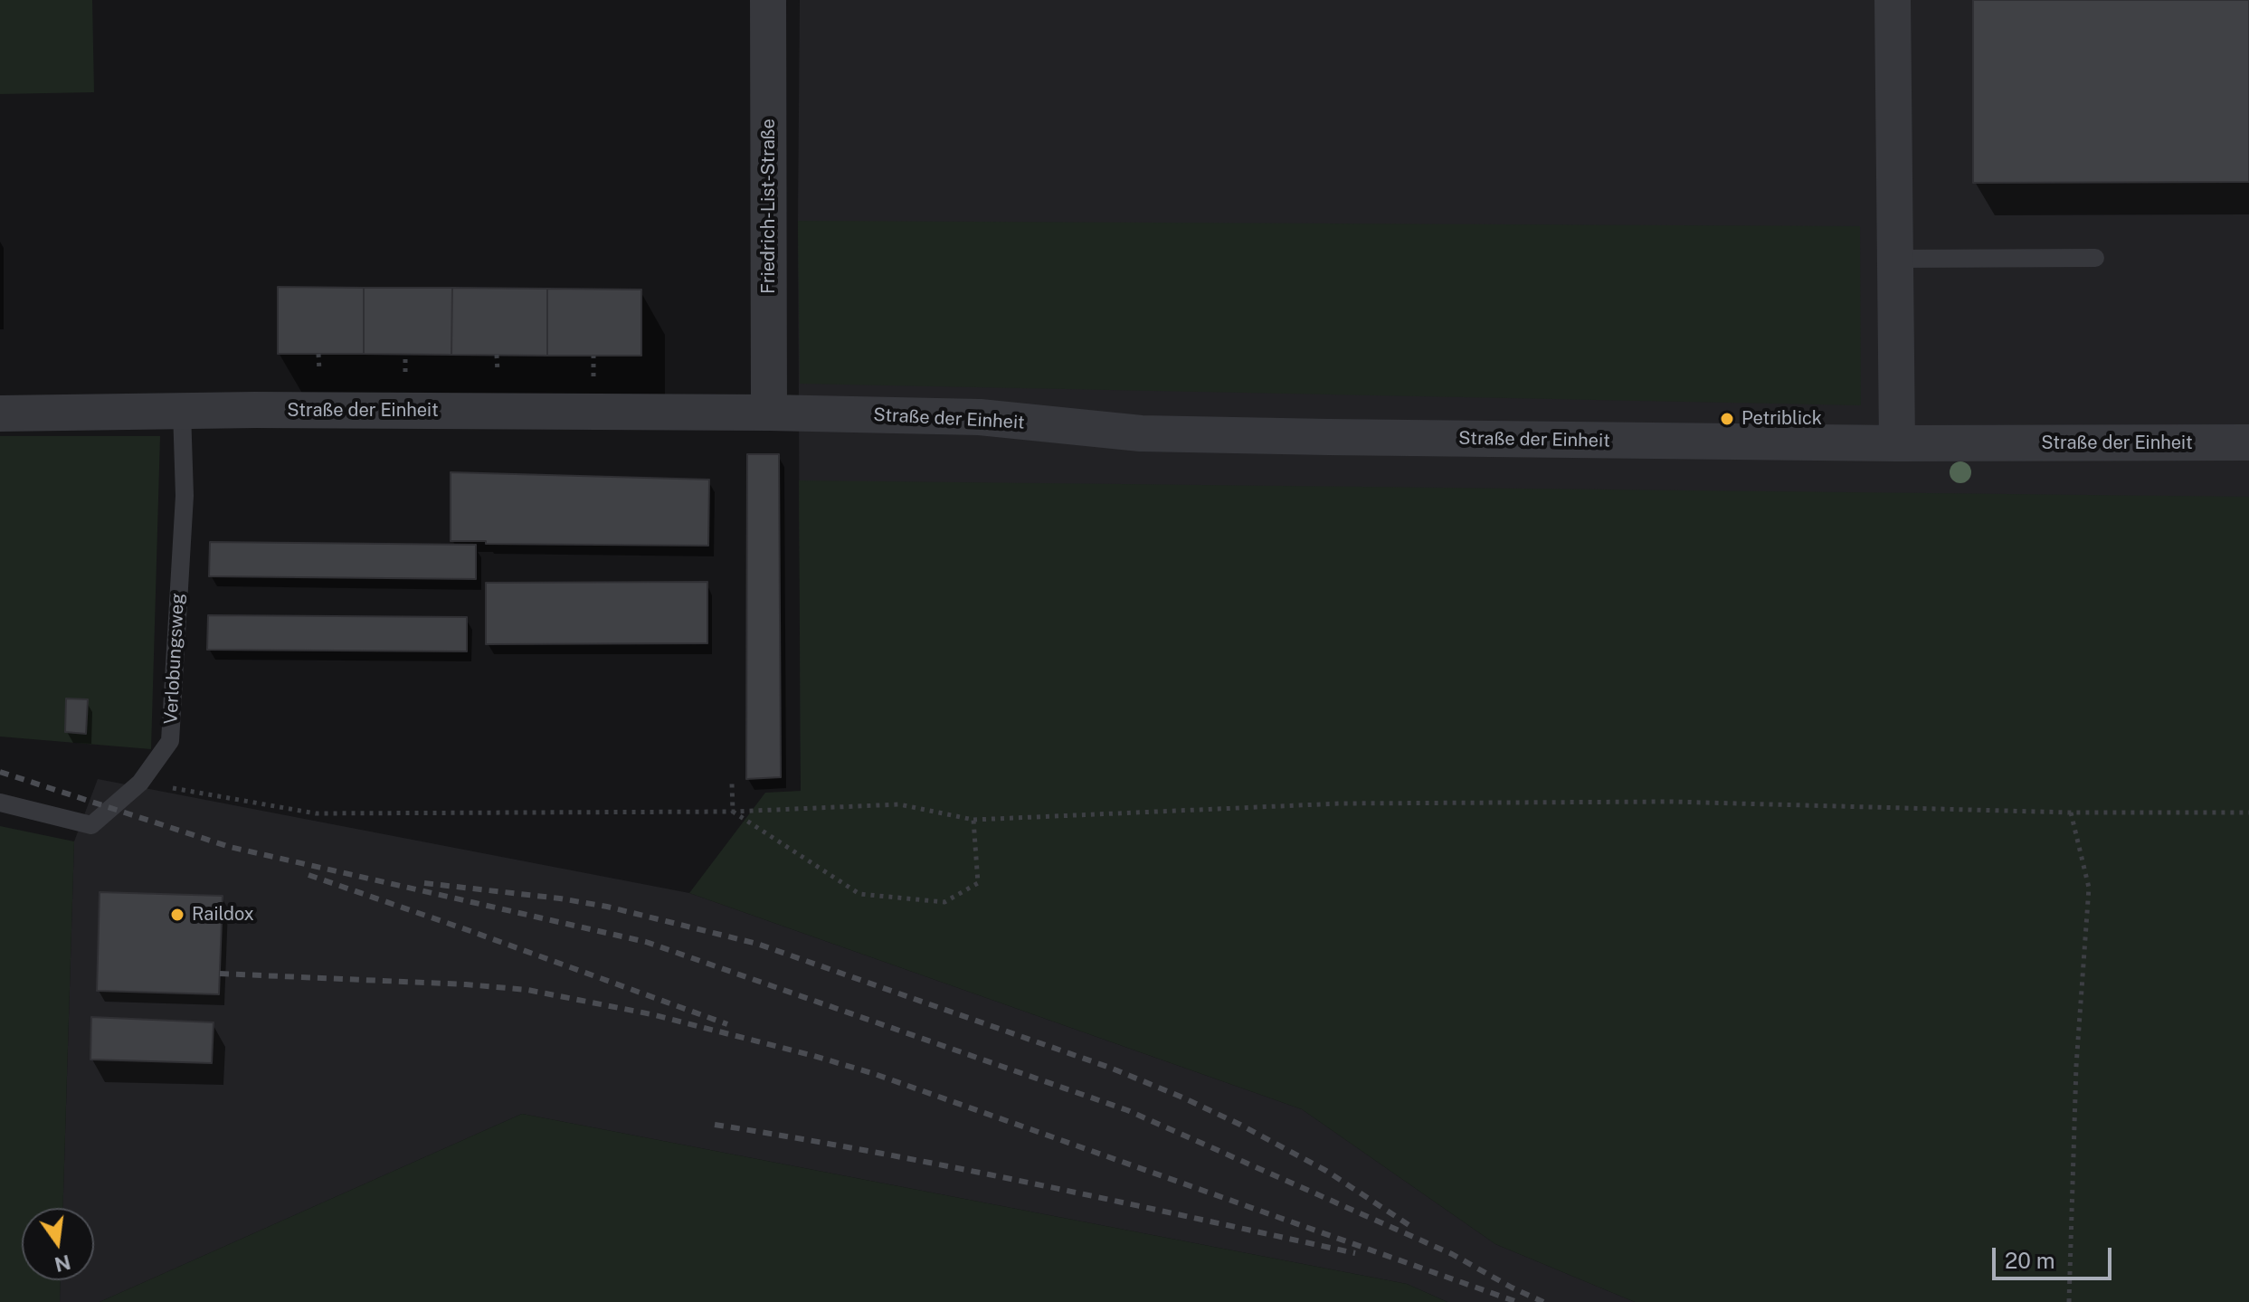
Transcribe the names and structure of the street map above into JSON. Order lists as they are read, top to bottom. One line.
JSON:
{"streets":{"street":["Friedrich-List-Straße","Straße der Einheit"],"lane":["Verlobungsweg"]},"crossings":[["Friedrich-List-Straße","Straße der Einheit"],["Straße der Einheit","Verlobungsweg"]],"places":["Petriblick","Raildox"],"scale_bar":"20 m","north":"bottom"}
